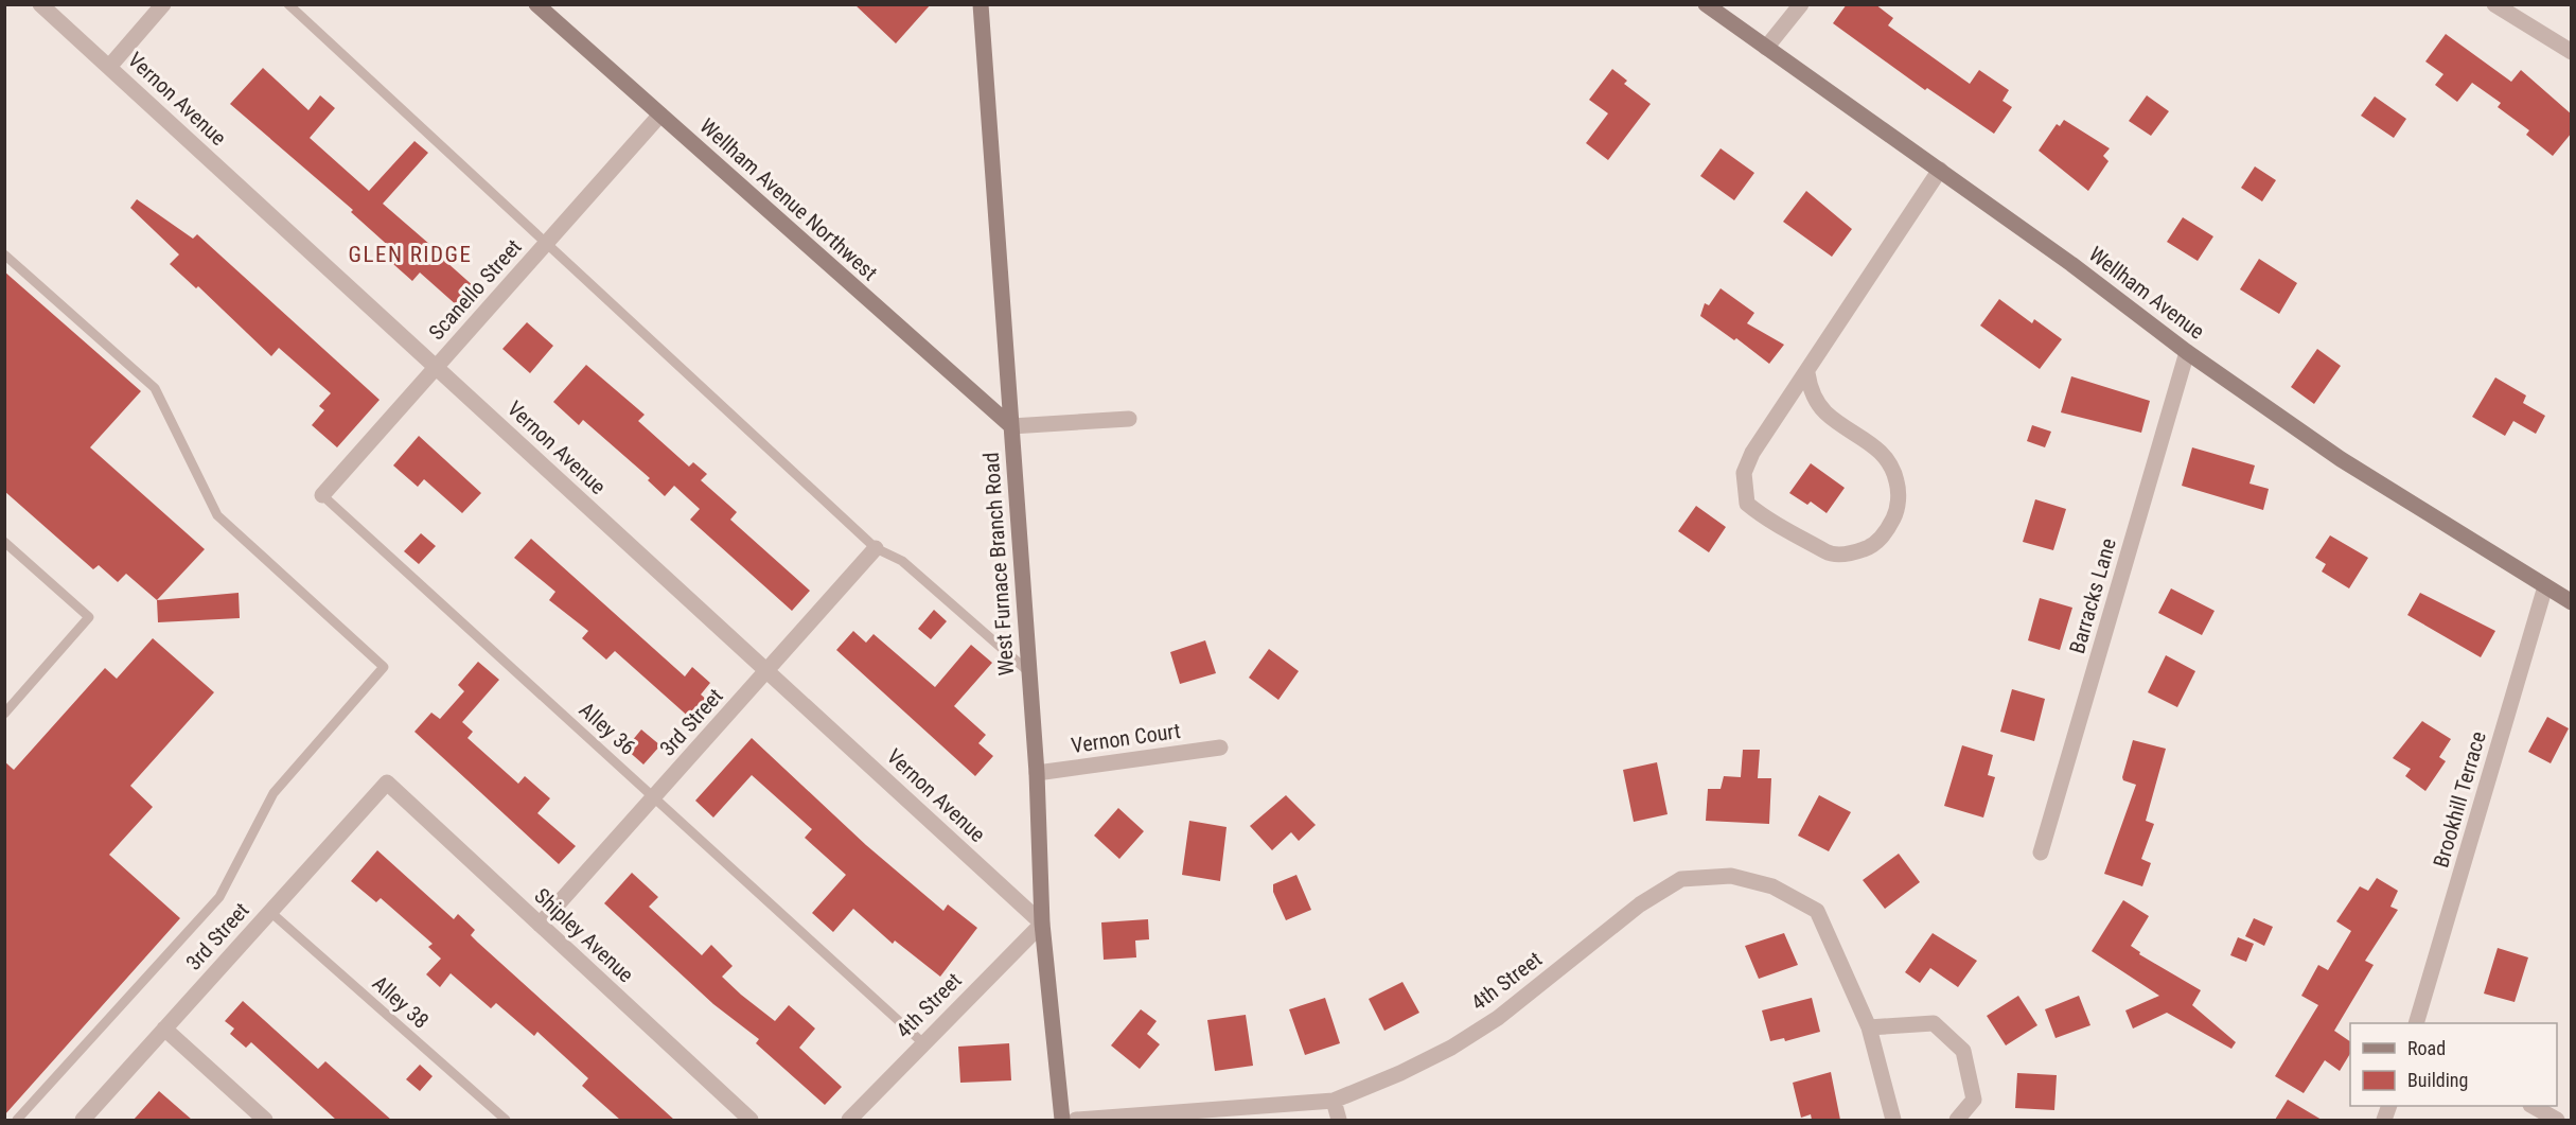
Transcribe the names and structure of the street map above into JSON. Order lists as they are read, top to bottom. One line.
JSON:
{"streets":{"street":["Vernon Avenue","Wellham Avenue Northwest","Scanello Street","Wellham Avenue","West Furnace Branch Road","Barracks Lane","3rd Street","Vernon Court","Brookhill Terrace","Shipley Avenue","4th Street"],"lane":["Alley 36","Alley 38"]},"crossings":[["Vernon Avenue","Scanello Street"],["Vernon Avenue","West Furnace Branch Road"],["Vernon Avenue","3rd Street"],["Vernon Avenue","4th Street"],["Wellham Avenue Northwest","Scanello Street"],["Wellham Avenue Northwest","West Furnace Branch Road"],["Scanello Street","Alley 36"],["Wellham Avenue","Barracks Lane"],["Wellham Avenue","Brookhill Terrace"],["West Furnace Branch Road","Vernon Court"],["West Furnace Branch Road","4th Street"],["3rd Street","Alley 36"],["3rd Street","Shipley Avenue"],["3rd Street","Alley 38"],["Alley 36","4th Street"]],"districts":["GLEN RIDGE"],"legend":["Road","Building"]}
